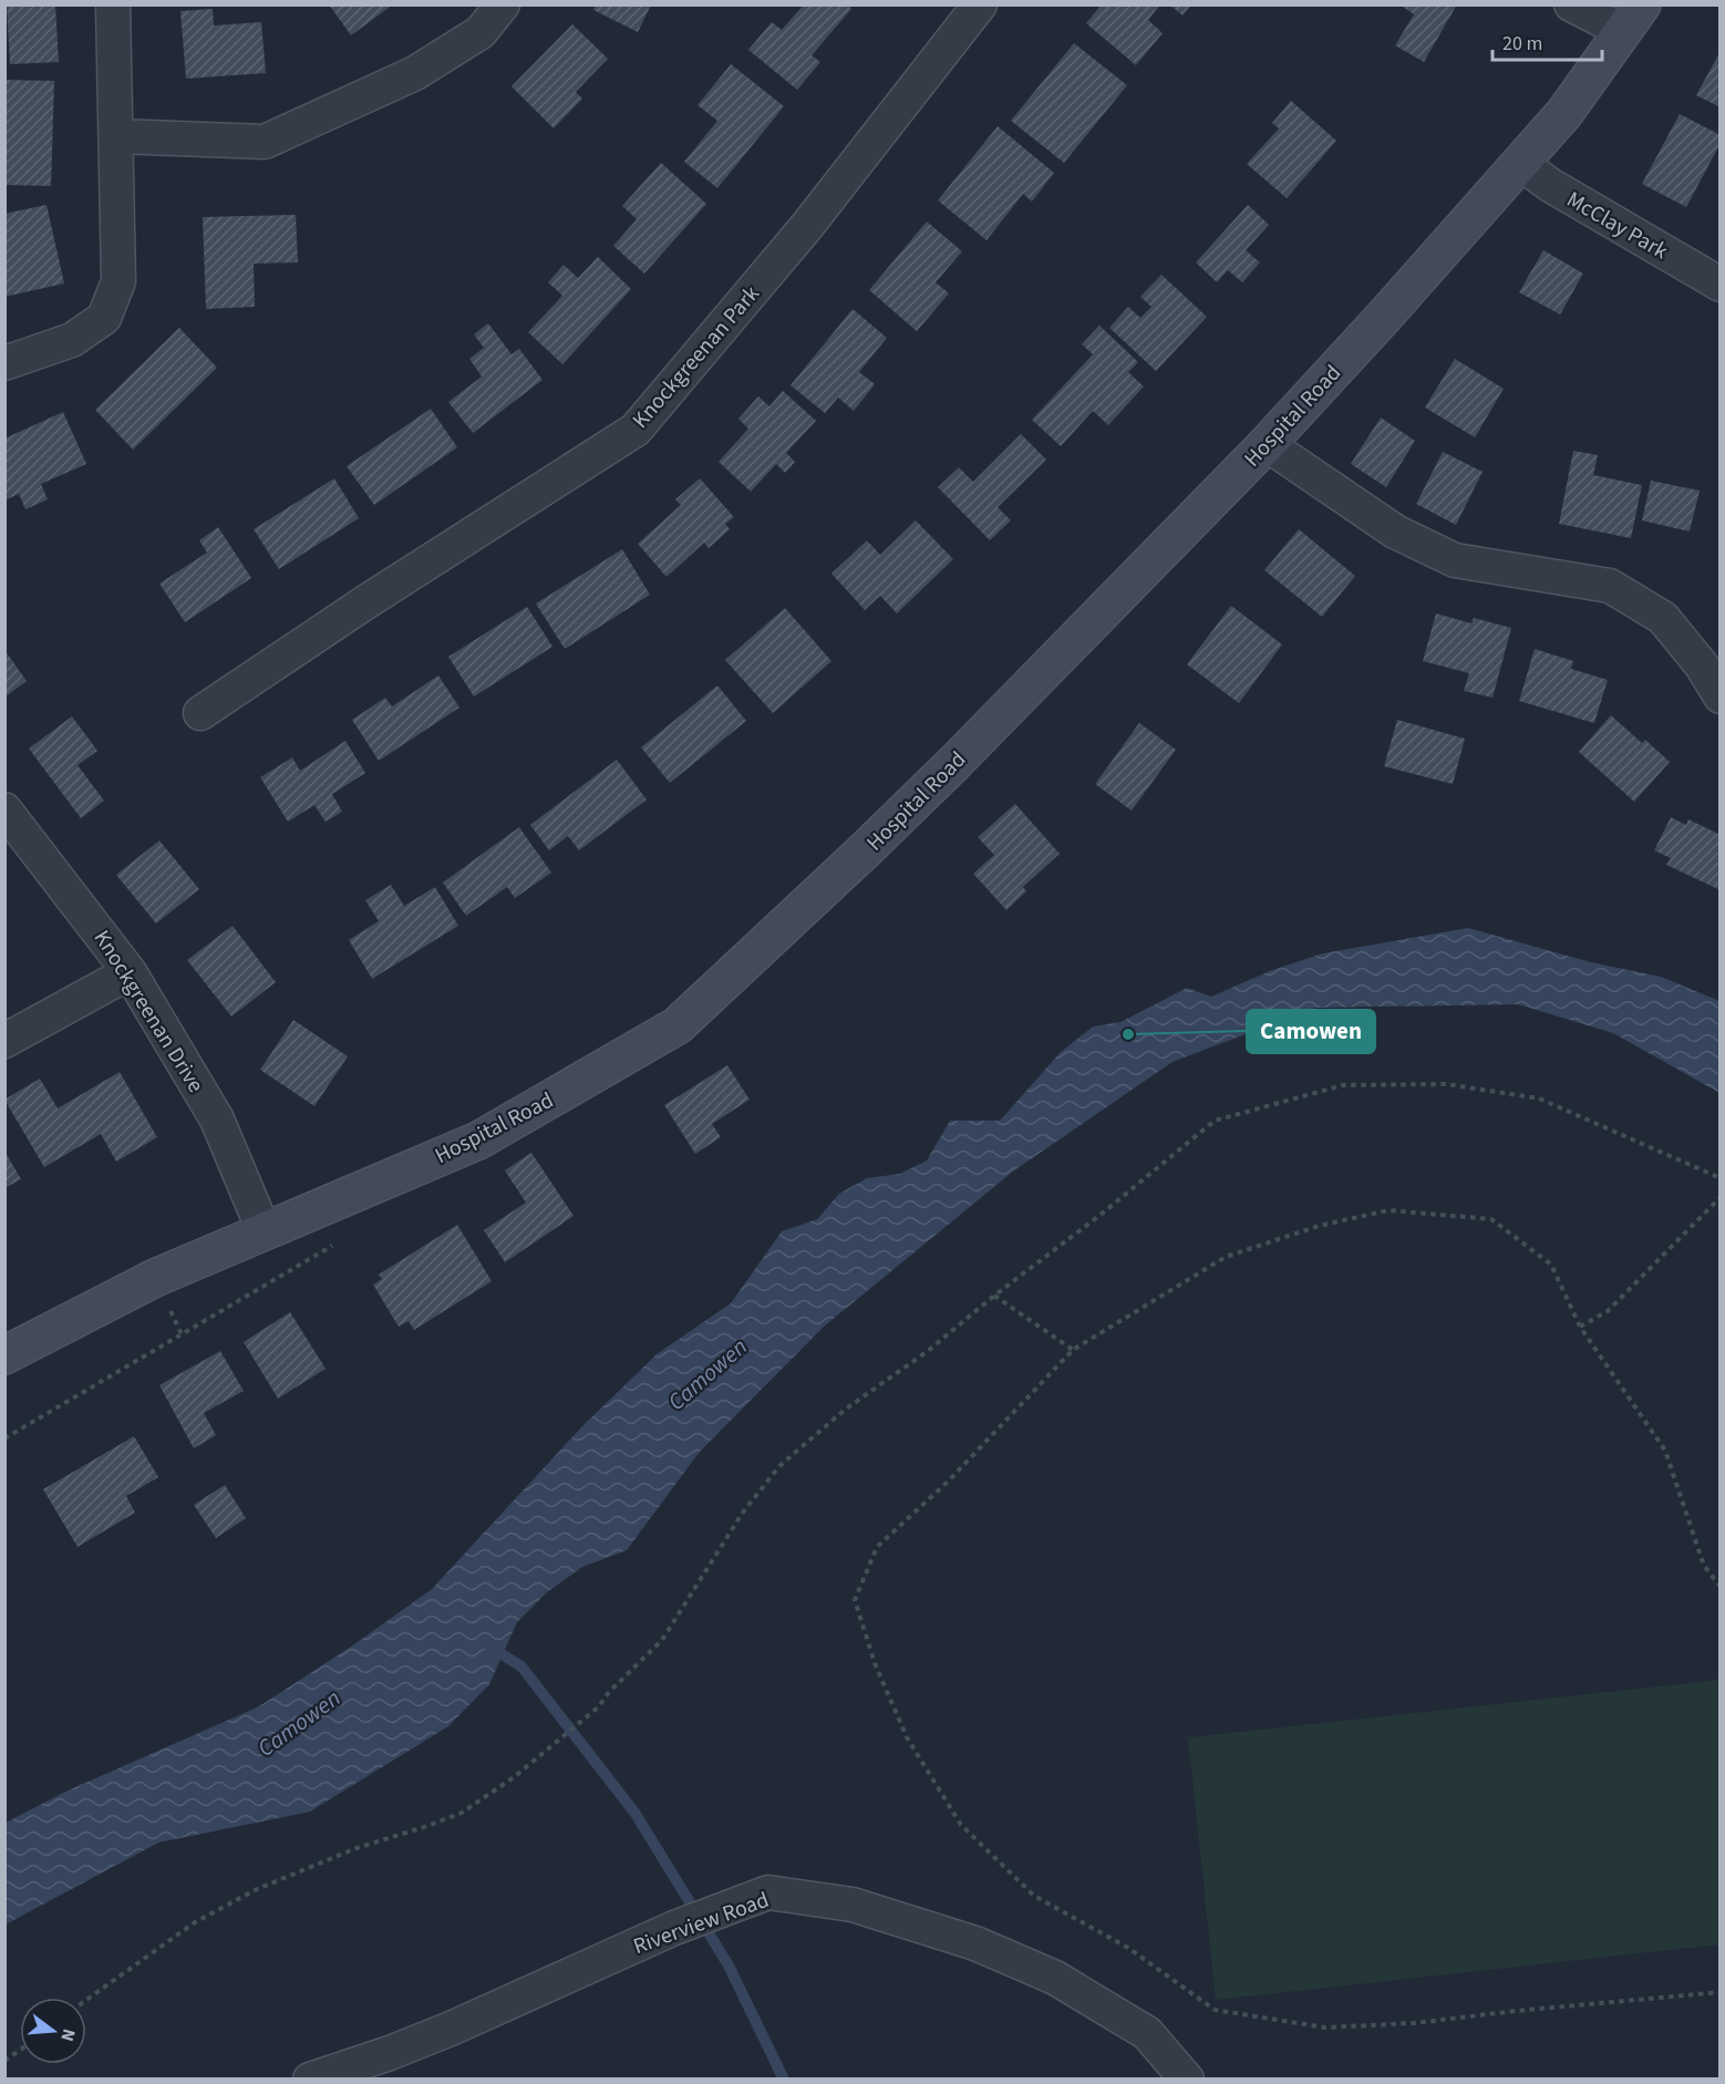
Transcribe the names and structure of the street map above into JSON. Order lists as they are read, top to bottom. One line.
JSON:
{"streets":{"main road":["Hospital Road"],"street":["McClay Park","Knockgreenan Park","Knockgreenan Drive","Riverview Road"]},"crossings":[["McClay Park","Hospital Road"],["Hospital Road","Knockgreenan Drive"]],"water":["Camowen"],"places":["Camowen"],"scale_bar":"20 m","north":"right"}
